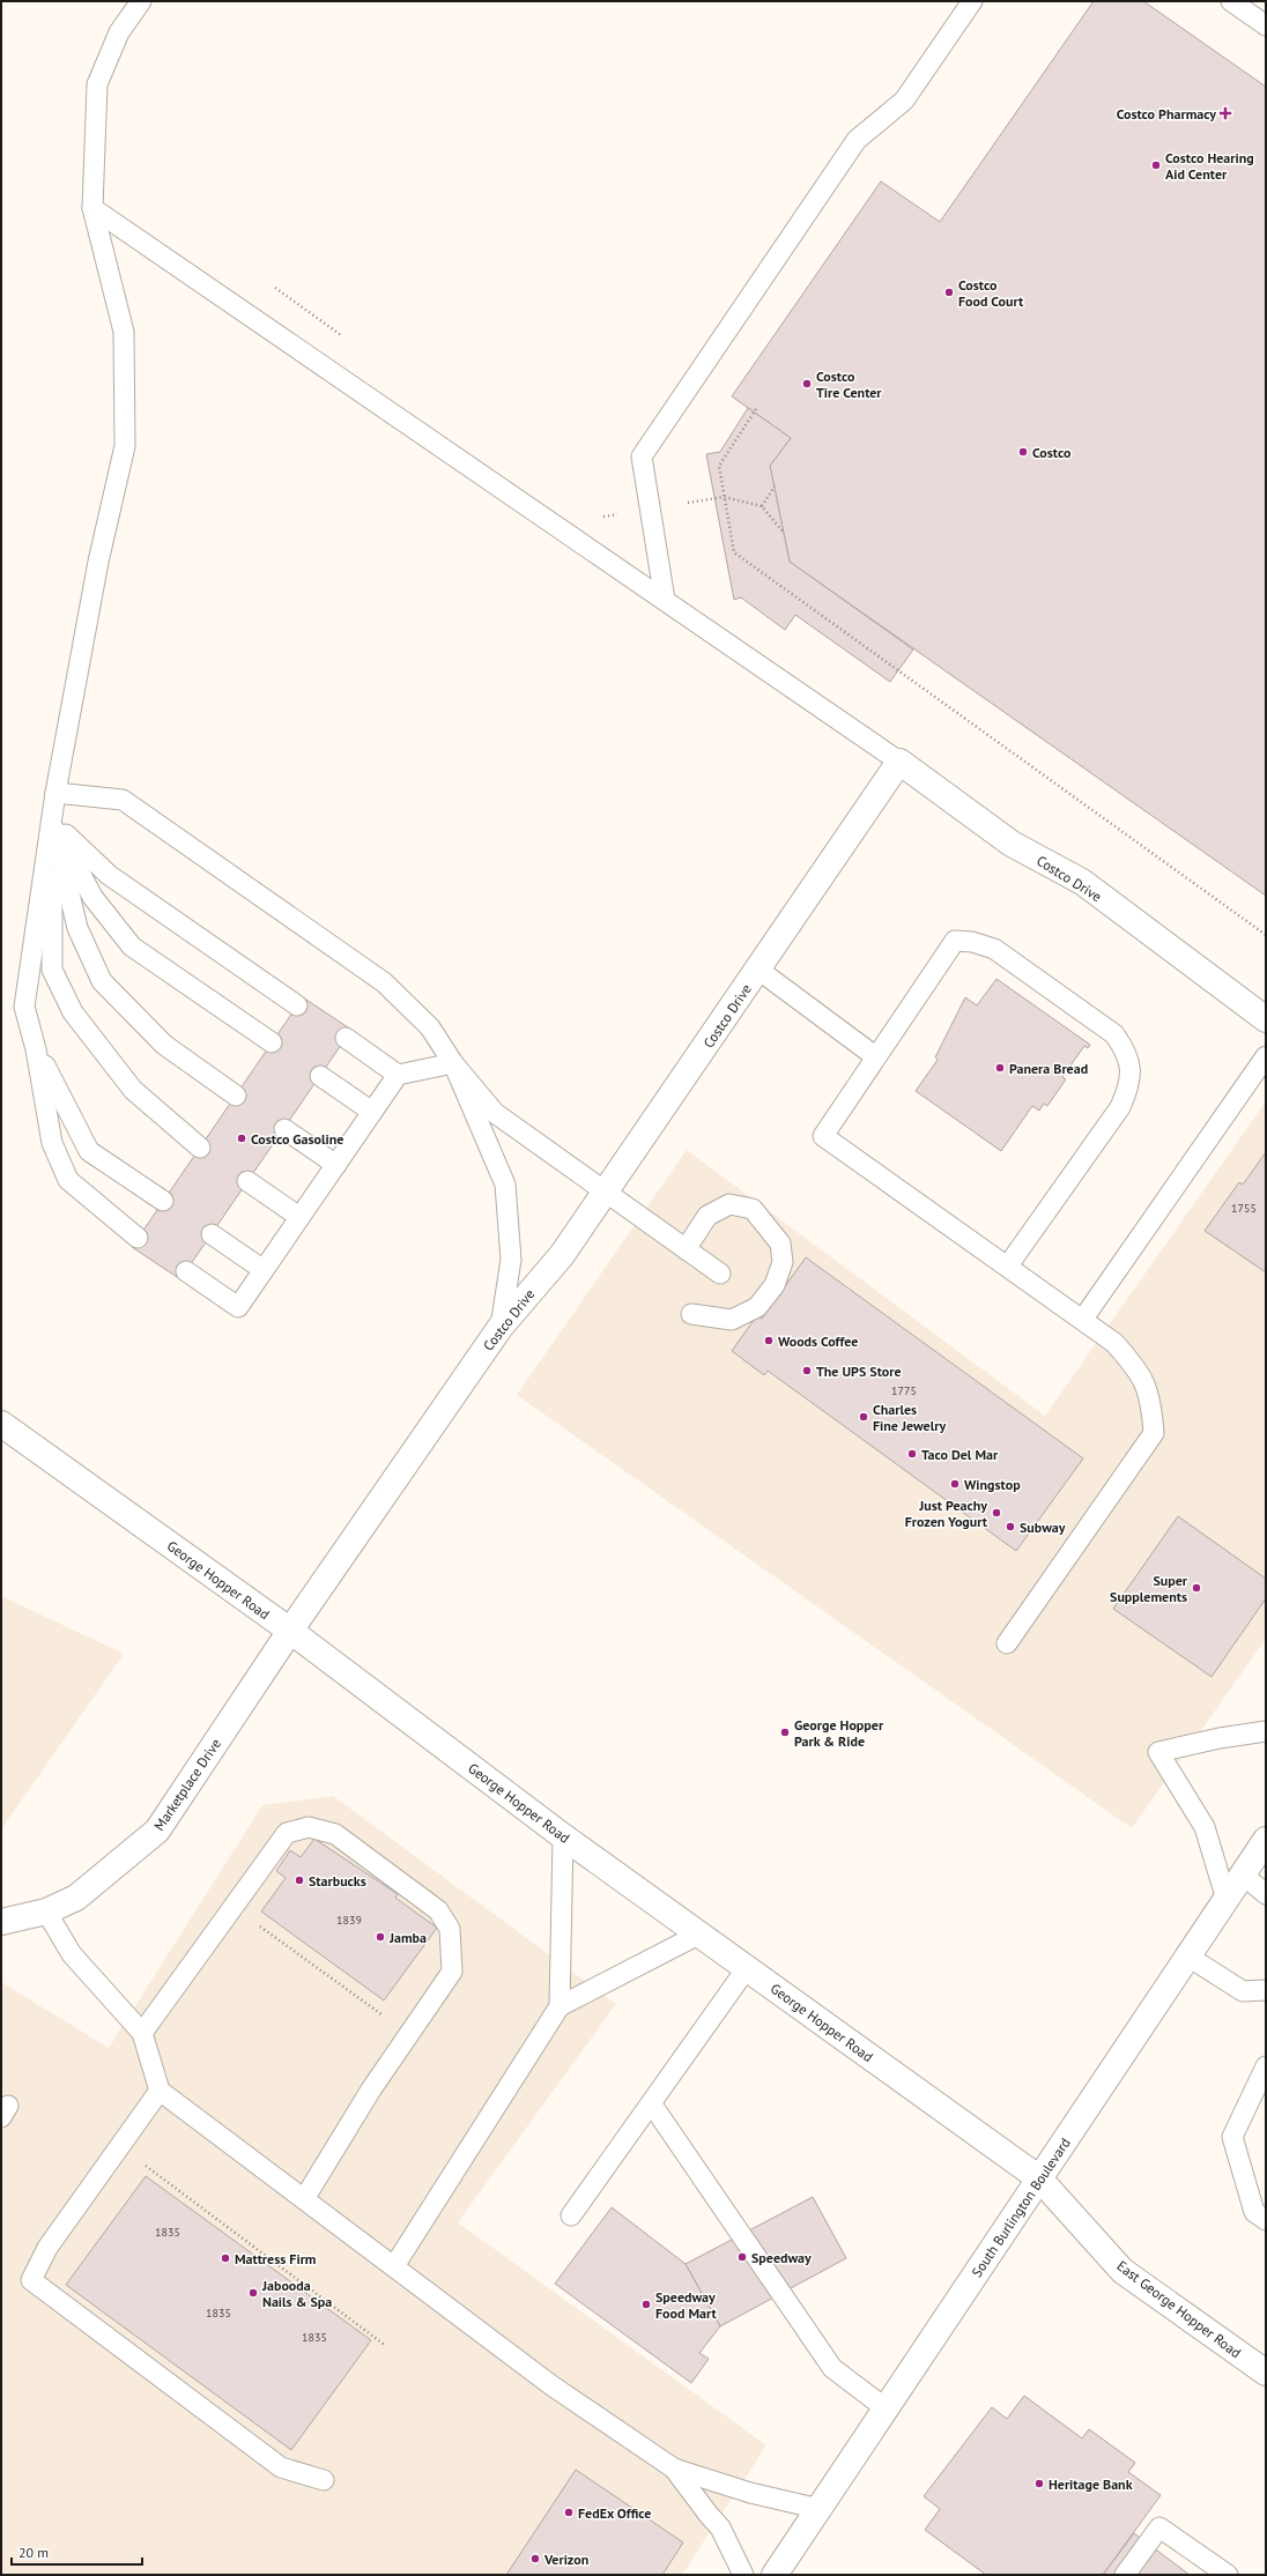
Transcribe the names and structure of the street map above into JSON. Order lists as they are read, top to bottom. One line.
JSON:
{"streets":{"street":["Costco Drive","George Hopper Road","Marketplace Drive","South Burlington Boulevard","East George Hopper Road"]},"crossings":[["Costco Drive","George Hopper Road"],["Costco Drive","Marketplace Drive"],["George Hopper Road","Marketplace Drive"],["George Hopper Road","South Burlington Boulevard"],["George Hopper Road","East George Hopper Road"],["South Burlington Boulevard","East George Hopper Road"]],"places":{"health":["Costco Pharmacy"],"other":["Costco Hearing Aid Center","Costco Food Court","Costco Tire Center","Costco","Panera Bread","Costco Gasoline","Woods Coffee","The UPS Store","Charles Fine Jewelry","Taco Del Mar","Wingstop","Just Peachy Frozen Yogurt","Subway","Super Supplements","George Hopper Park & Ride","Starbucks","Jamba","Speedway","Mattress Firm","Jabooda Nails & Spa","Speedway Food Mart","Heritage Bank","FedEx Office","Verizon"]},"house_numbers":["1755","1775","1839","1835","1835","1835"],"scale_bar":"20 m"}
